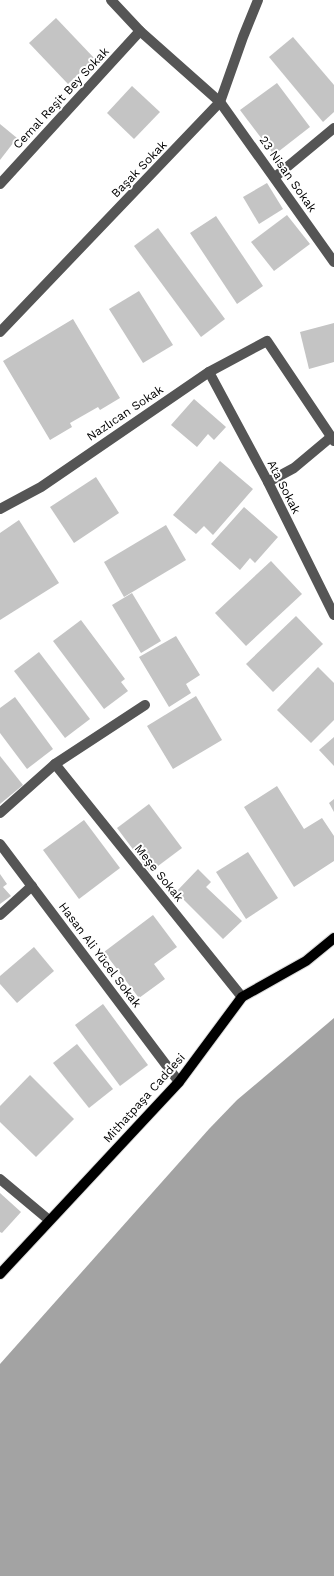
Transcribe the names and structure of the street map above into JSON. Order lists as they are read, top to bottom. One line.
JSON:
{"streets":{"main road":["Mithatpaşa Caddesi"],"street":["Cemal Reşit Bey Sokak","Başak Sokak","23 Nisan Sokak","Nazlıcan Sokak","Ata Sokak","Meşe Sokak","Hasan Ali Yücel Sokak"]},"crossings":[["Cemal Reşit Bey Sokak","23 Nisan Sokak"],["Başak Sokak","23 Nisan Sokak"],["Nazlıcan Sokak","Ata Sokak"],["Meşe Sokak","Mithatpaşa Caddesi"],["Hasan Ali Yücel Sokak","Mithatpaşa Caddesi"]]}
